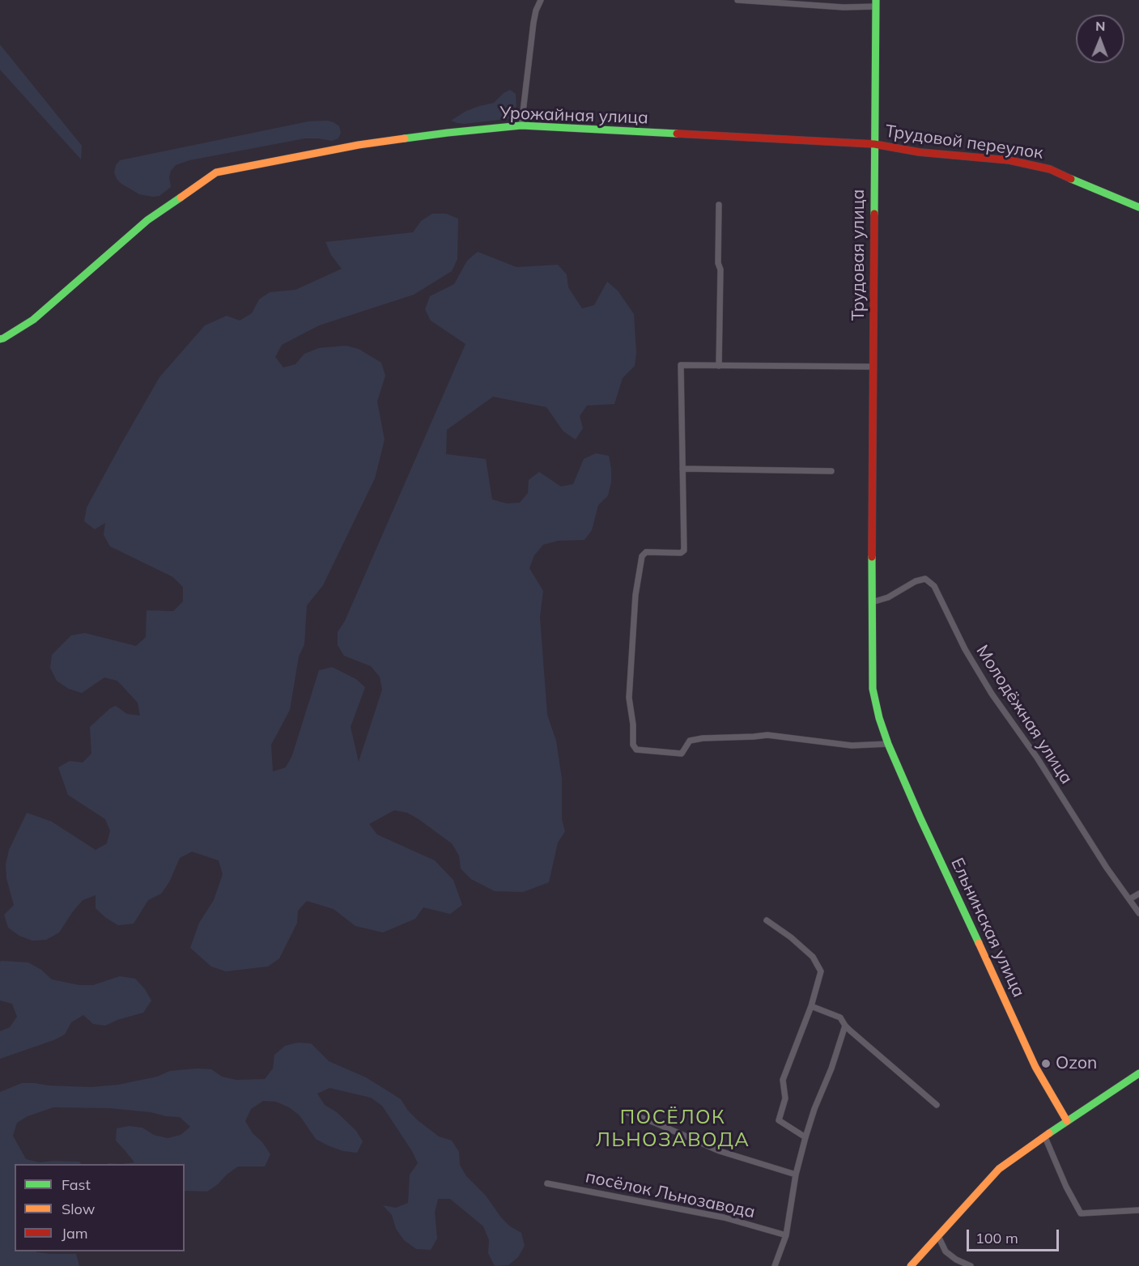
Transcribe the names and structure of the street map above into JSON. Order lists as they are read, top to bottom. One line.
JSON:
{"streets":{"main road":["Урожайная улица","Трудовой переулок","Трудовая улица","Ельнинская улица"],"street":["Молодёжная улица","посёлок Льнозавода"]},"crossings":[["Урожайная улица","Трудовой переулок"],["Урожайная улица","Трудовая улица"],["Трудовой переулок","Трудовая улица"],["Трудовая улица","Ельнинская улица"],["Молодёжная улица","Ельнинская улица"]],"districts":["ПОСЁЛОК ЛЬНОЗАВОДА"],"places":["Ozon"],"legend":["Fast","Slow","Jam"],"scale_bar":"100 m","north":"top"}
